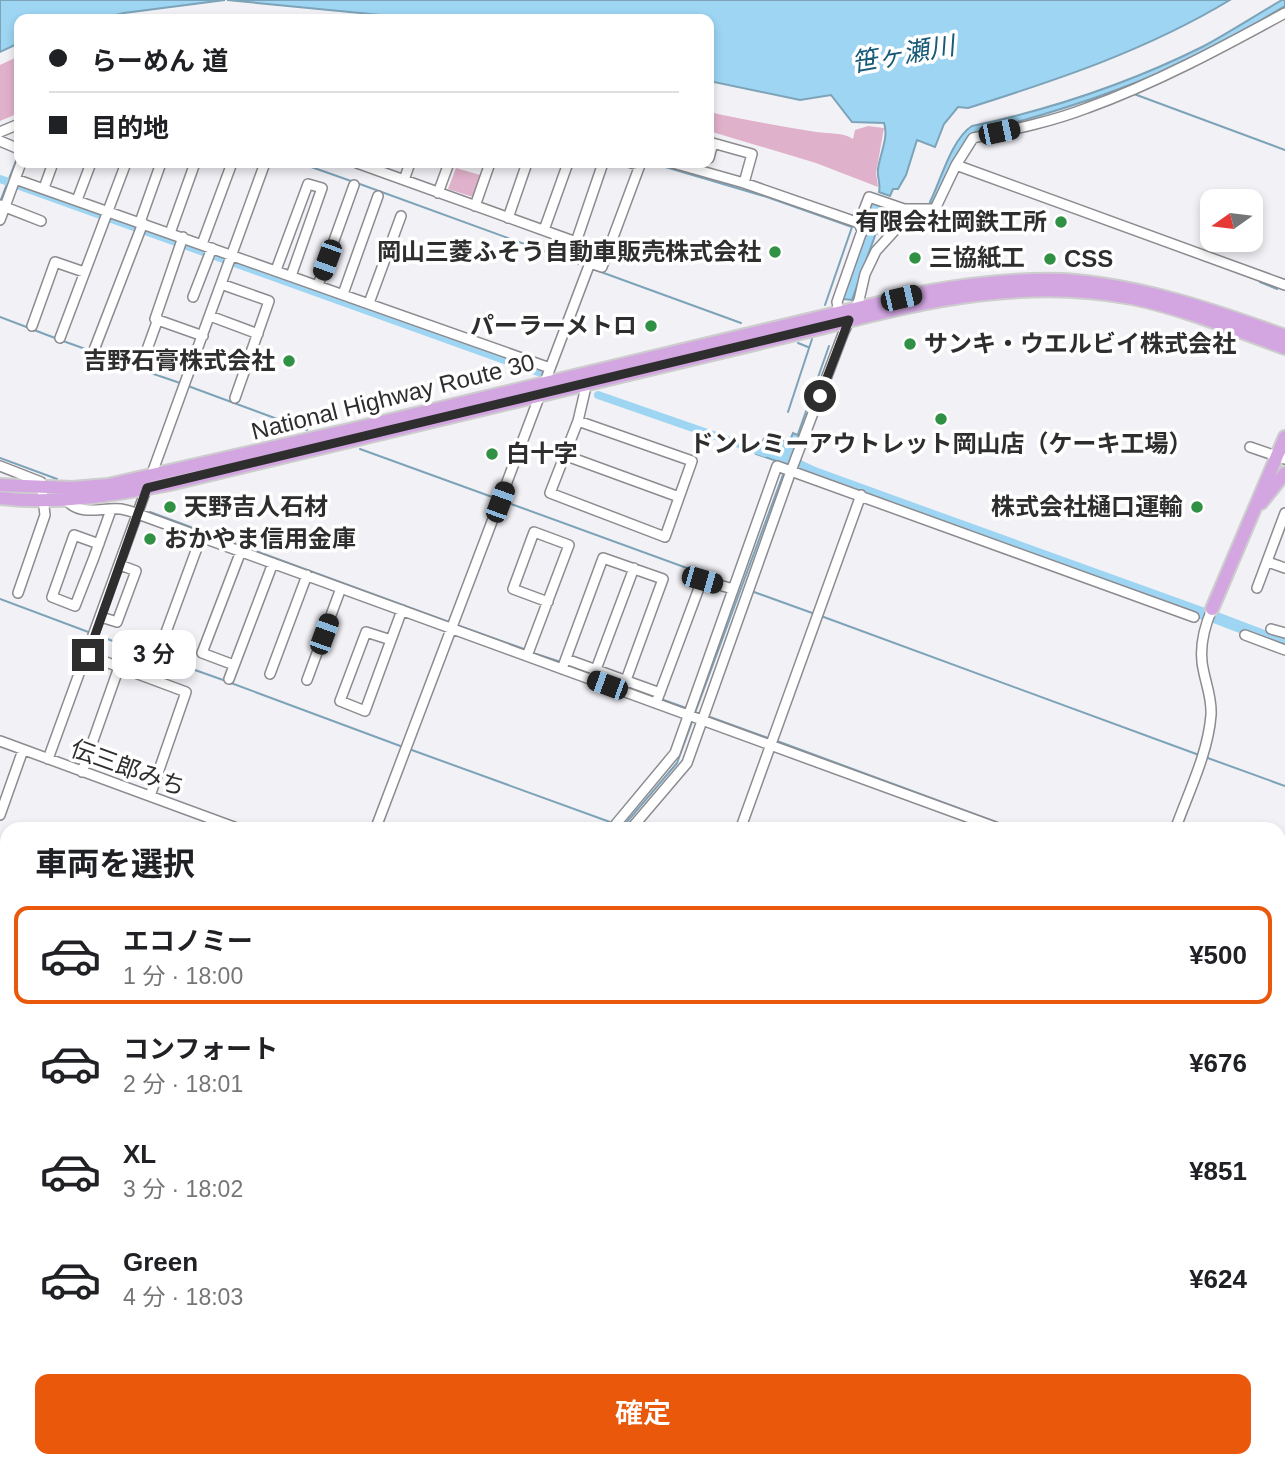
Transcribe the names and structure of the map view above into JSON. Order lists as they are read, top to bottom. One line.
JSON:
{"streets":{"highway":["National Highway Route 30"],"street":["伝三郎みち"]},"water":["笹ヶ瀬川"],"places":["有限会社岡鉄工所","岡山三菱ふそう自動車販売株式会社","三協紙工","CSS","パーラーメトロ","サンキ・ウエルビイ株式会社","吉野石膏株式会社","ドンレミーアウトレット岡山店（ケーキ工場）","白十字","天野吉人石材","株式会社樋口運輸","おかやま信用金庫"],"north":"left","page":{"banner":["らーめん 道","目的地"],"bubble":"3 分","heading":"車両を選択","list":[{"name":"エコノミー","note":"1 分 · 18:00","value":"¥500"},{"name":"コンフォート","note":"2 分 · 18:01","value":"¥676"},{"name":"XL","note":"3 分 · 18:02","value":"¥851"},{"name":"Green","note":"4 分 · 18:03","value":"¥624"}],"buttons":"確定"}}
